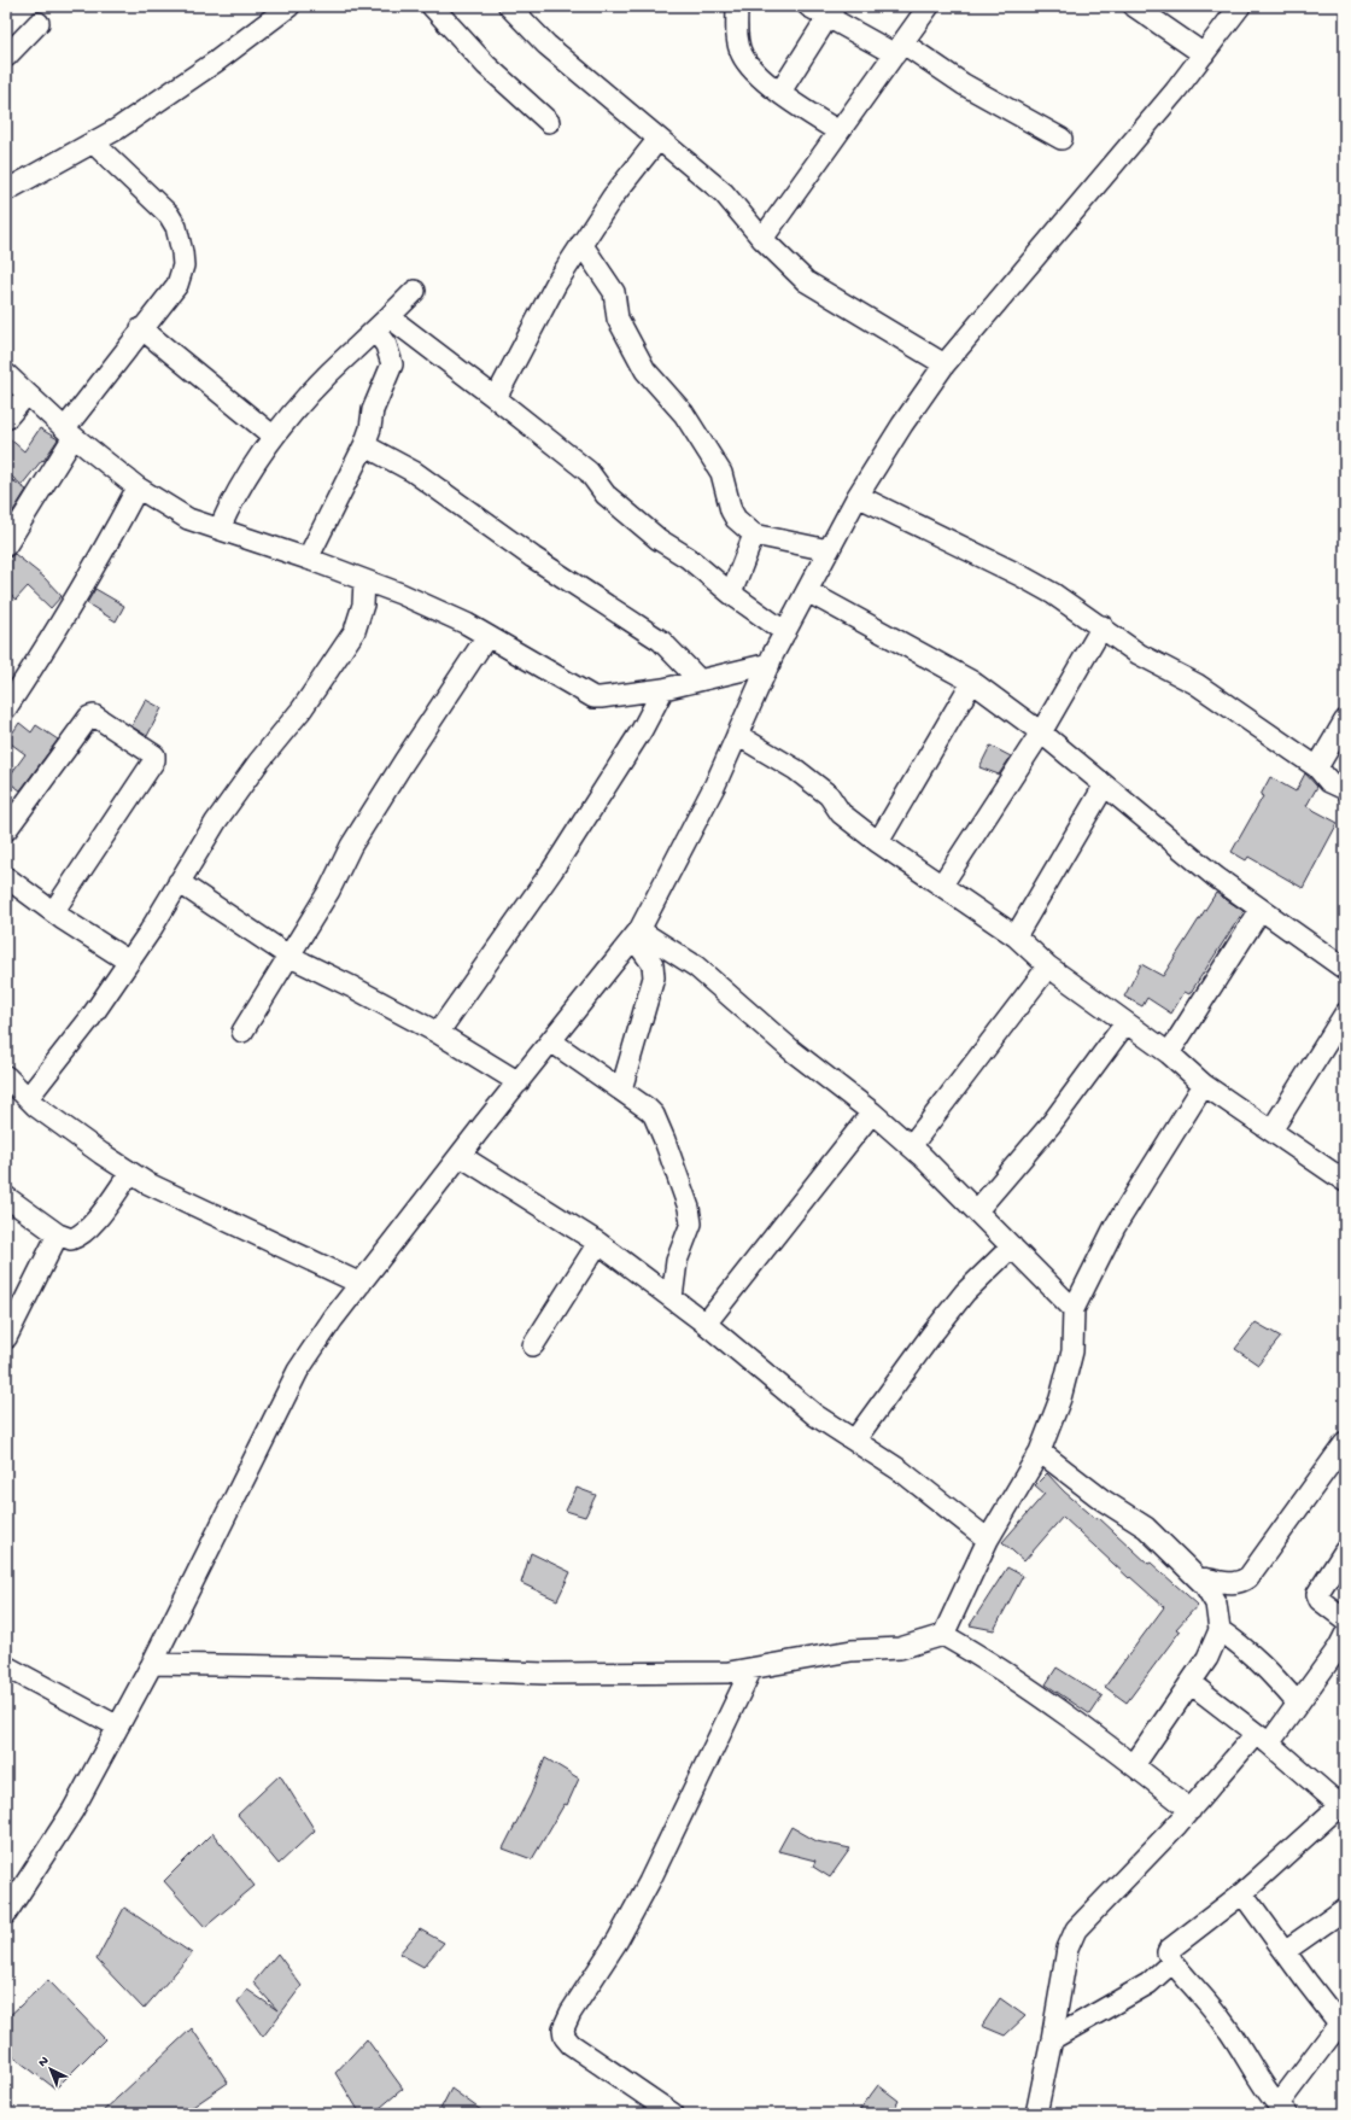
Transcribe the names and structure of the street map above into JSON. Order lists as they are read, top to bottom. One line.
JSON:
{"north":"top left"}
